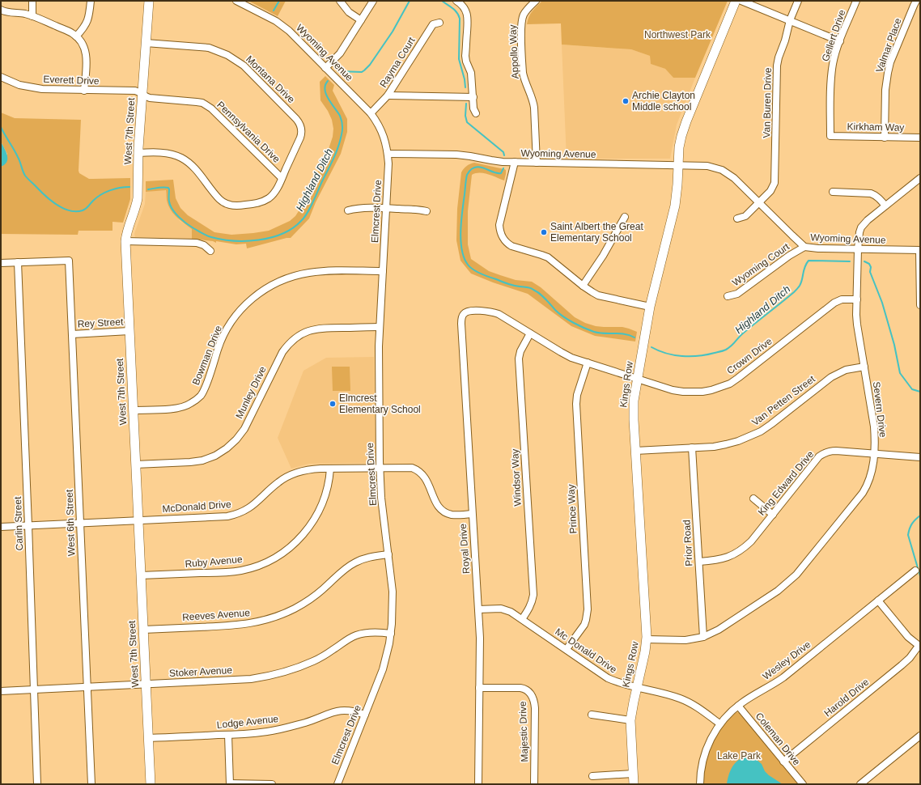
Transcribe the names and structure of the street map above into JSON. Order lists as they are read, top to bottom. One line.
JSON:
{"streets":{"main road":["West 7th Street","Kings Row"],"street":["Gellert Drive","Valmar Place","Appollo Way","Wyoming Avenue","Rayma Court","Montana Drive","Everett Drive","Van Buren Drive","Kirkham Way","Pennsylvania Drive","Elmcrest Drive","Wyoming Court","Rey Street","Bowman Drive","Crown Drive","Munley Drive","Van Petten Street","Severn Drive","Windsor Way","King Edward Drive","McDonald Drive","Prince Way","West 6th Street","Carlin Street","Prior Road","Royal Drive","Ruby Avenue","Reeves Avenue","Mc Donald Drive","Wesley Drive","Stoker Avenue","Harold Drive","Lodge Avenue","Majestic Drive","Coleman Drive"]},"crossings":[["Gellert Drive","Kirkham Way"],["Valmar Place","Kirkham Way"],["Appollo Way","Wyoming Avenue"],["Wyoming Avenue","Rayma Court"],["Wyoming Avenue","Van Buren Drive"],["Wyoming Avenue","Elmcrest Drive"],["Wyoming Avenue","Wyoming Court"],["Wyoming Avenue","Kings Row"],["Wyoming Avenue","Severn Drive"],["Montana Drive","West 7th Street"],["Montana Drive","Pennsylvania Drive"],["Everett Drive","West 7th Street"],["Everett Drive","Pennsylvania Drive"],["West 7th Street","Pennsylvania Drive"],["West 7th Street","Rey Street"],["West 7th Street","Bowman Drive"],["West 7th Street","Munley Drive"],["West 7th Street","McDonald Drive"],["West 7th Street","Ruby Avenue"],["West 7th Street","Reeves Avenue"],["West 7th Street","Stoker Avenue"],["West 7th Street","Lodge Avenue"],["Elmcrest Drive","Bowman Drive"],["Elmcrest Drive","Munley Drive"],["Elmcrest Drive","McDonald Drive"],["Elmcrest Drive","Reeves Avenue"],["Elmcrest Drive","Stoker Avenue"],["Elmcrest Drive","Lodge Avenue"],["Rey Street","West 6th Street"],["Crown Drive","Kings Row"],["Crown Drive","Severn Drive"],["Crown Drive","Windsor Way"],["Crown Drive","Prince Way"],["Crown Drive","Royal Drive"],["Kings Row","Van Petten Street"],["Kings Row","Severn Drive"],["Kings Row","Mc Donald Drive"],["Van Petten Street","Severn Drive"],["Van Petten Street","Prior Road"],["Severn Drive","King Edward Drive"],["Severn Drive","Prior Road"],["Windsor Way","Mc Donald Drive"],["King Edward Drive","Prior Road"],["McDonald Drive","West 6th Street"],["McDonald Drive","Carlin Street"],["McDonald Drive","Royal Drive"],["McDonald Drive","Ruby Avenue"],["Prince Way","Mc Donald Drive"],["West 6th Street","Carlin Street"],["West 6th Street","Stoker Avenue"],["Carlin Street","Stoker Avenue"],["Royal Drive","Mc Donald Drive"],["Royal Drive","Majestic Drive"],["Mc Donald Drive","Wesley Drive"],["Wesley Drive","Coleman Drive"],["Harold Drive","Coleman Drive"]],"water":["Highland Ditch"],"parks":["Northwest Park","Lake Park"],"places":["Archie Clayton Middle school","Saint Albert the Great Elementary School","Elmcrest Elementary School"]}
